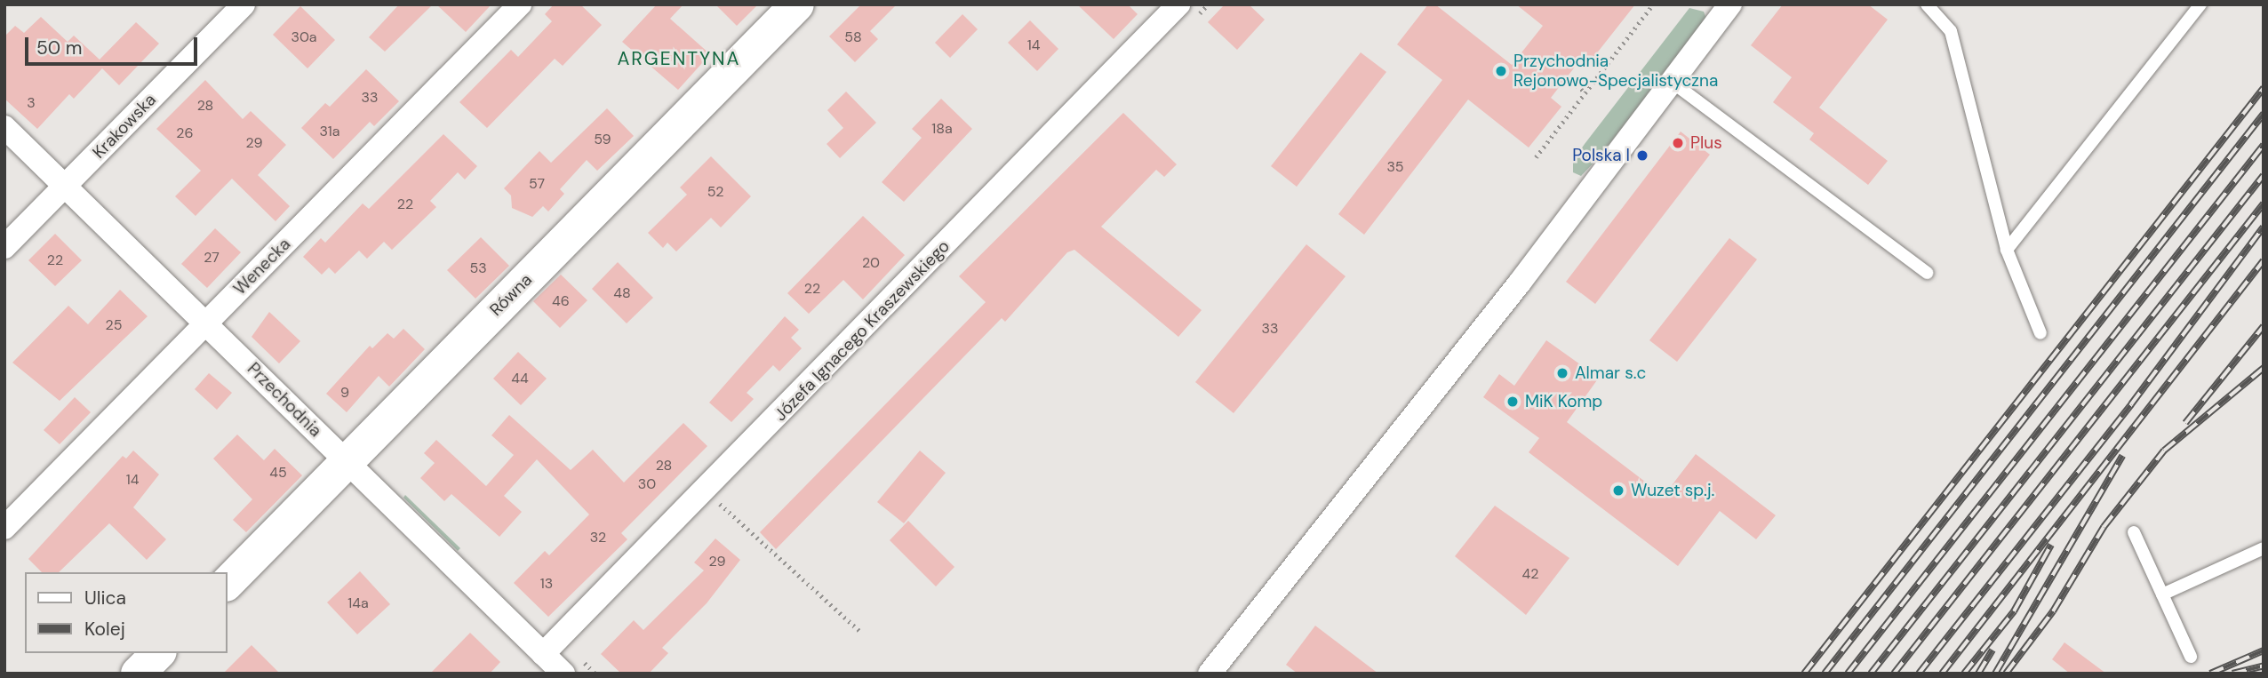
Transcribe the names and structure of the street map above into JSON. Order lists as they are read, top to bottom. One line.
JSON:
{"streets":{"street":["Krakowska","Wenecka","Równa","Józefa Ignacego Kraszewskiego","Przechodnia"]},"crossings":[["Krakowska","Przechodnia"],["Wenecka","Przechodnia"],["Równa","Przechodnia"],["Józefa Ignacego Kraszewskiego","Przechodnia"]],"districts":["ARGENTYNA"],"places":["Przychodnia Rejonowo-Specjalistyczna","Plus","Polska I","Almar s.c","MiK Komp","Wuzet sp.j."],"house_numbers":["30a","58","14","33","3","28","18a","31a","26","59","29","35","57","52","22","27","22","20","53","22","48","46","25","33","44","9","28","45","14","30","32","29","42","13","14a"],"legend":["Ulica","Kolej"],"scale_bar":"50 m"}
